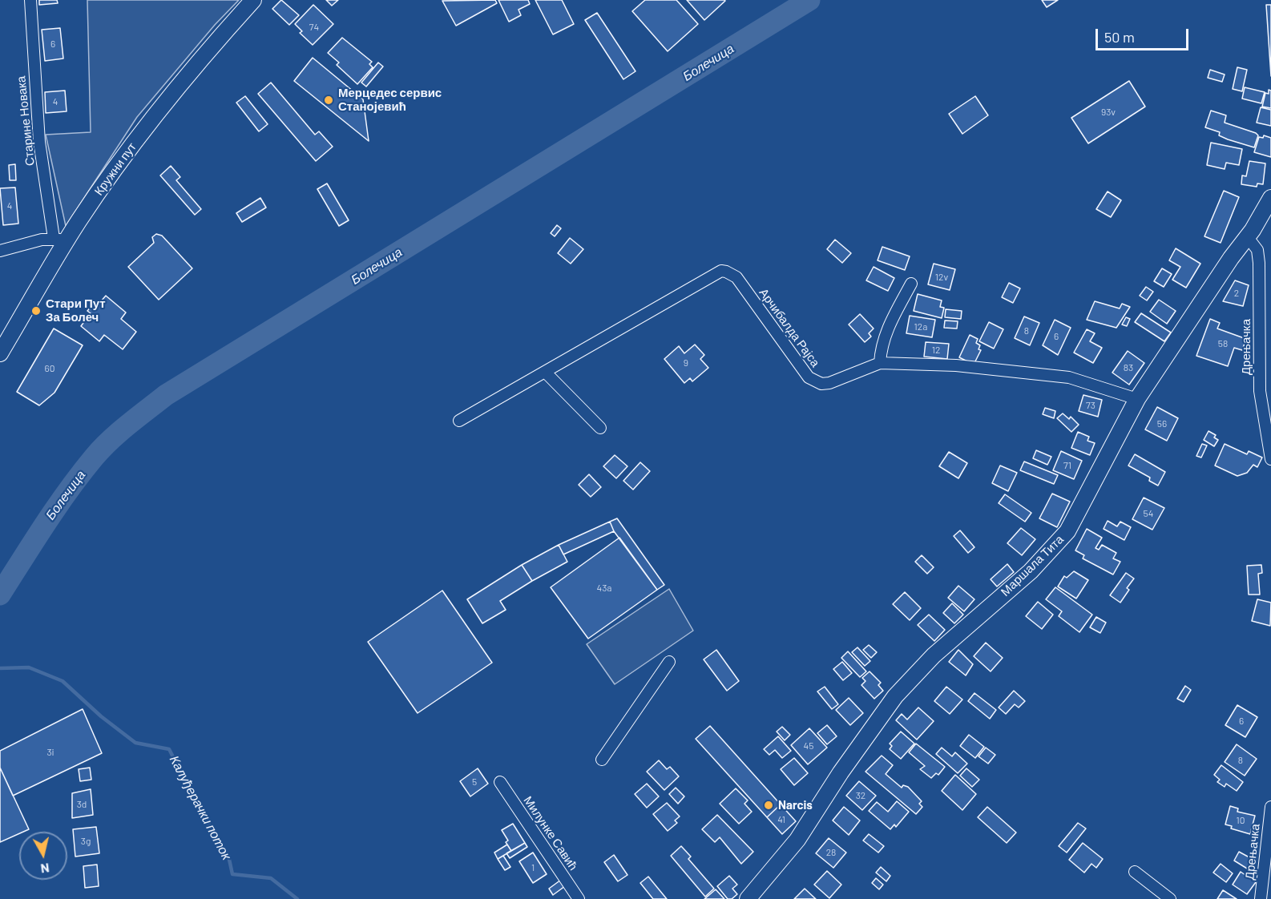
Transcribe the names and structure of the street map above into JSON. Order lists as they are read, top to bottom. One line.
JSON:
{"streets":{"street":["Старине Новака","Кружни пут","Арчибалда Рајса","Дрењачка","Маршала Тита","Милунке Савић"]},"crossings":[["Старине Новака","Кружни пут"],["Арчибалда Рајса","Маршала Тита"],["Дрењачка","Маршала Тита"]],"water":["Болечица","Калуђерачки поток"],"places":["Мерцедес сервис Станојевић","Стари Пут За Болеч","Narcis"],"house_numbers":["74","6","4","93v","4","12v","2","12a","8","6","58","12","9","83","60","73","56","71","54","43a","6","45","3i","8","5","32","3d","41","10","3g","28","1"],"scale_bar":"50 m","north":"bottom"}
